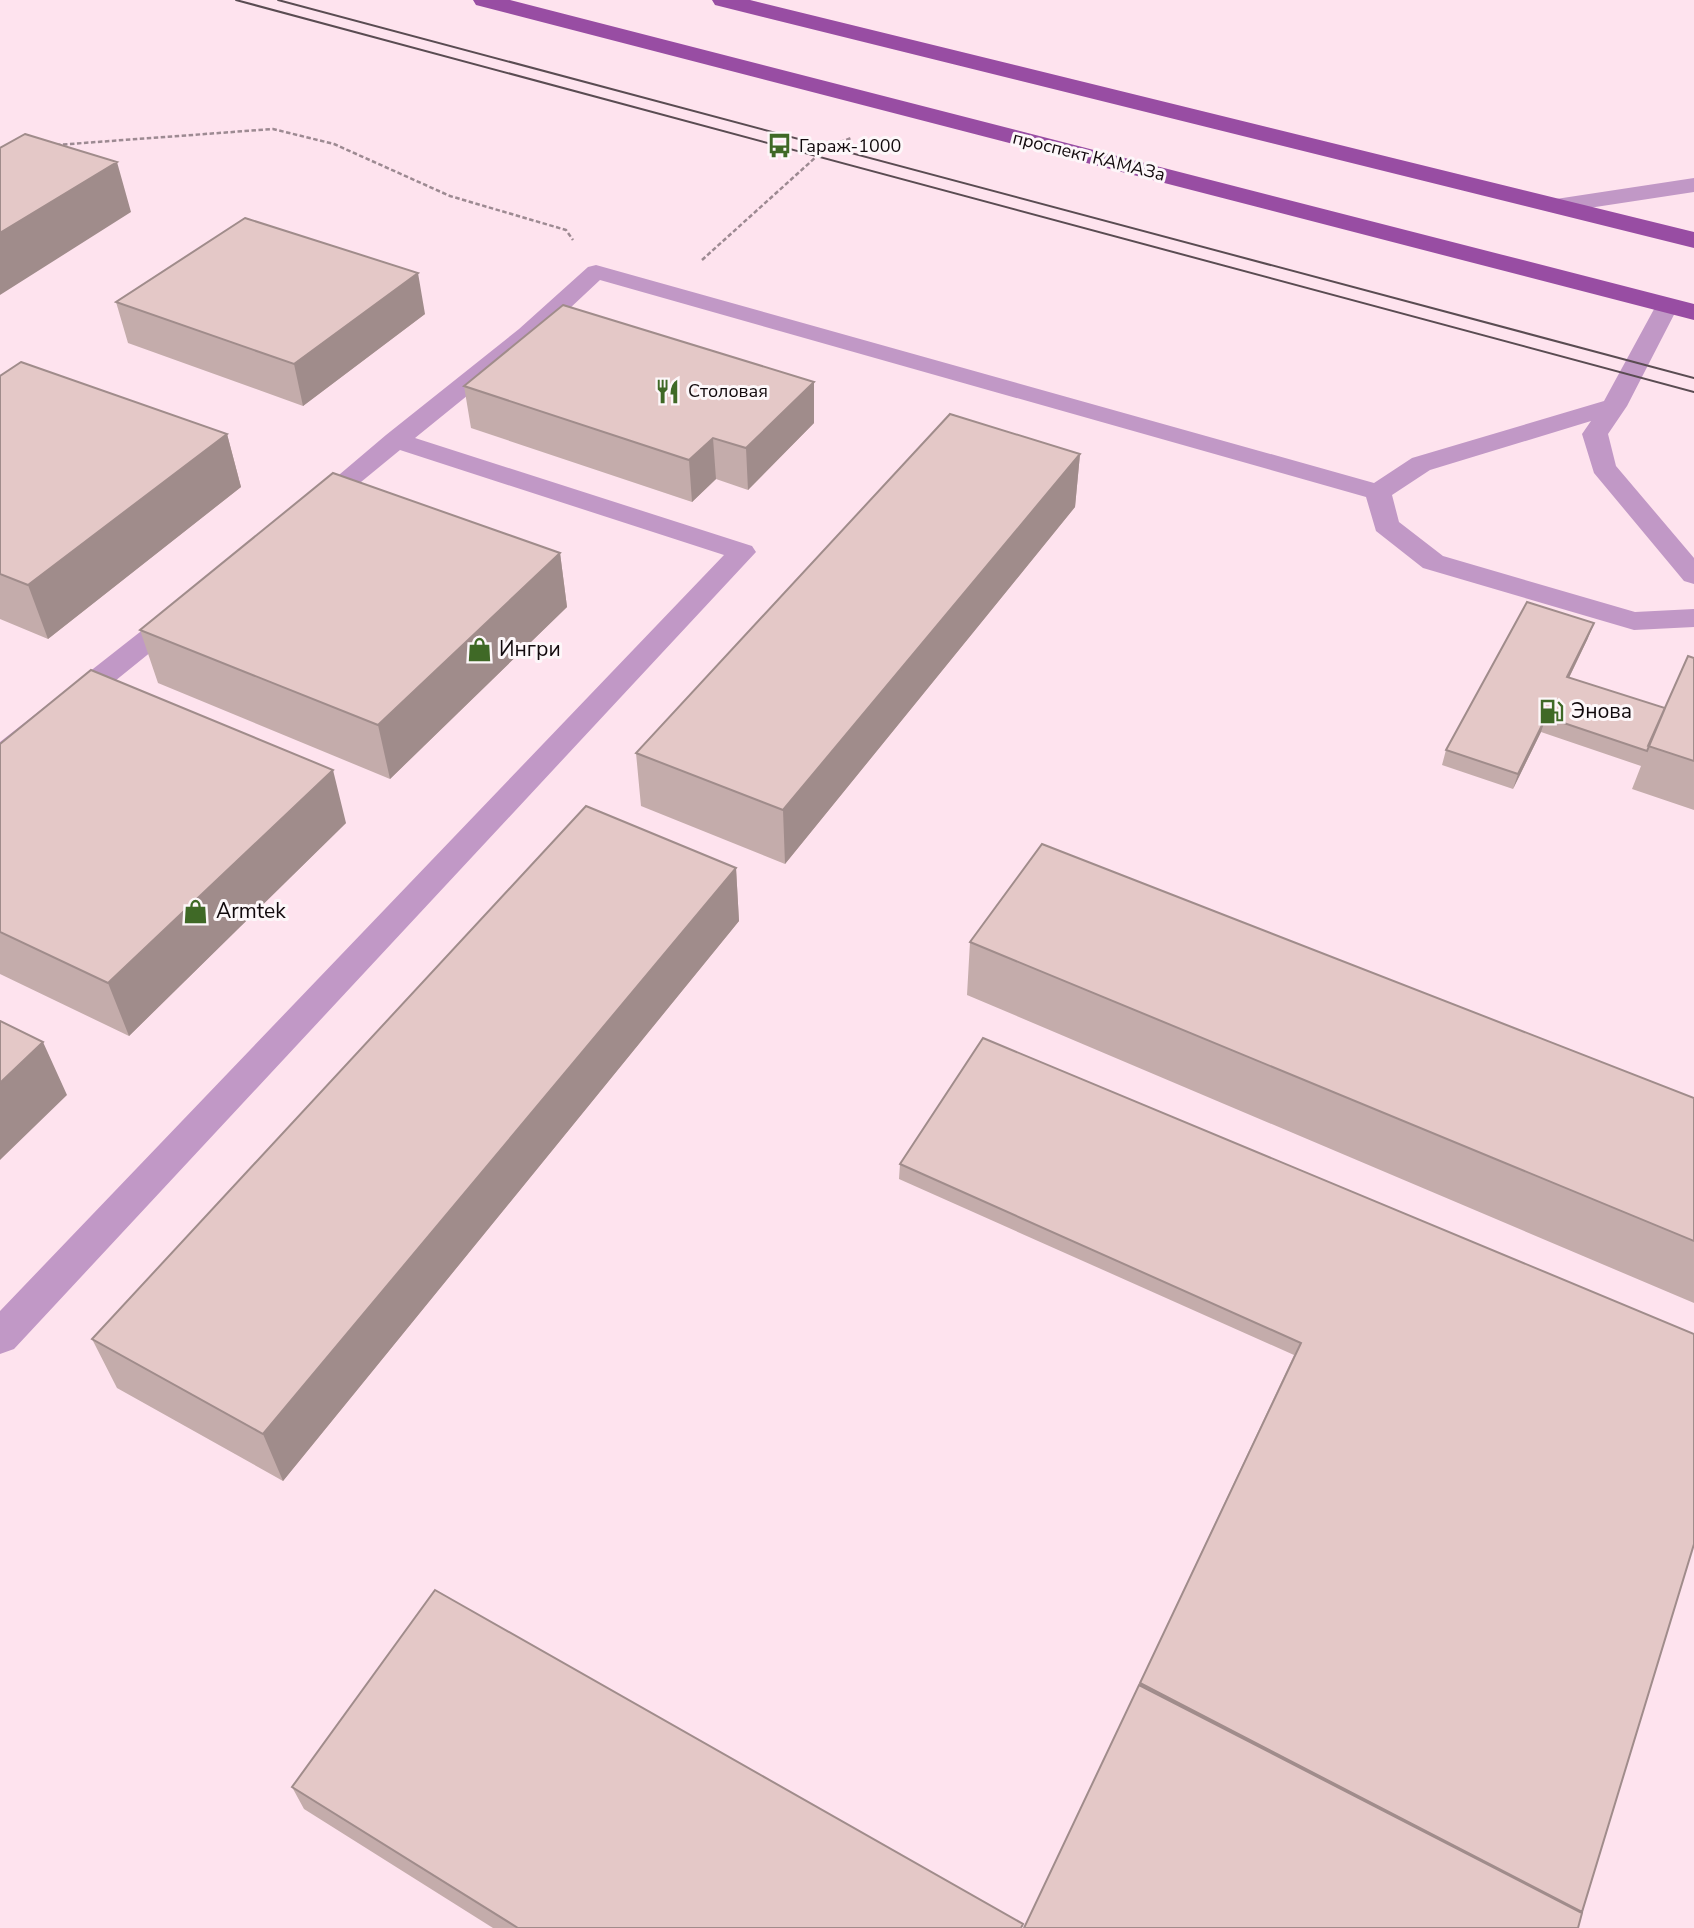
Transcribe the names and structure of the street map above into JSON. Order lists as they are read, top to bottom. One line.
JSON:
{"streets":{"main road":["проспект КАМАЗа"]},"places":{"bus stop":["Гараж-1000"],"restaurant":["Столовая"],"shop":["Ингри","Armtek"],"fuel station":["Энова"]}}
